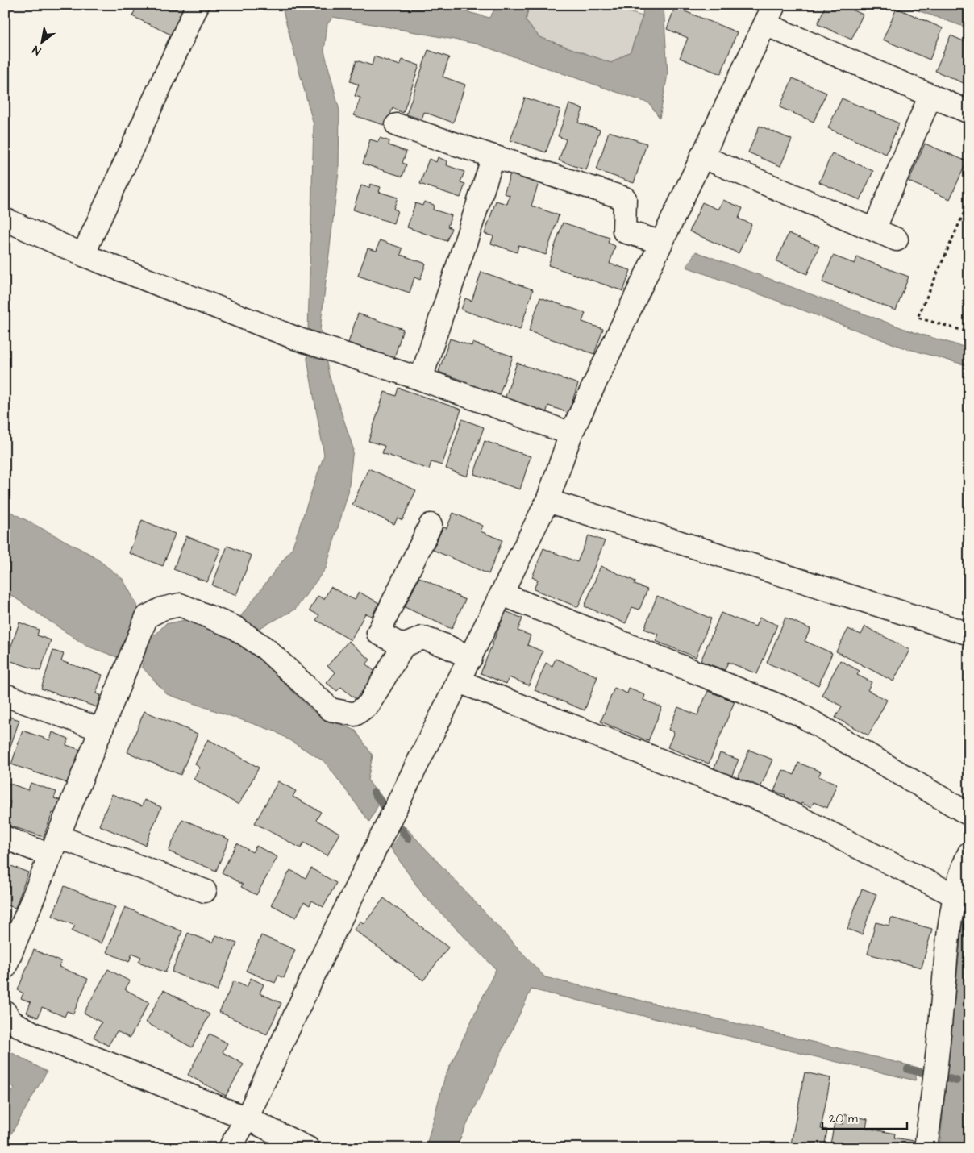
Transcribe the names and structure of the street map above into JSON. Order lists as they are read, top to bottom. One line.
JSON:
{"scale_bar":"20 m","north":"bottom left"}
